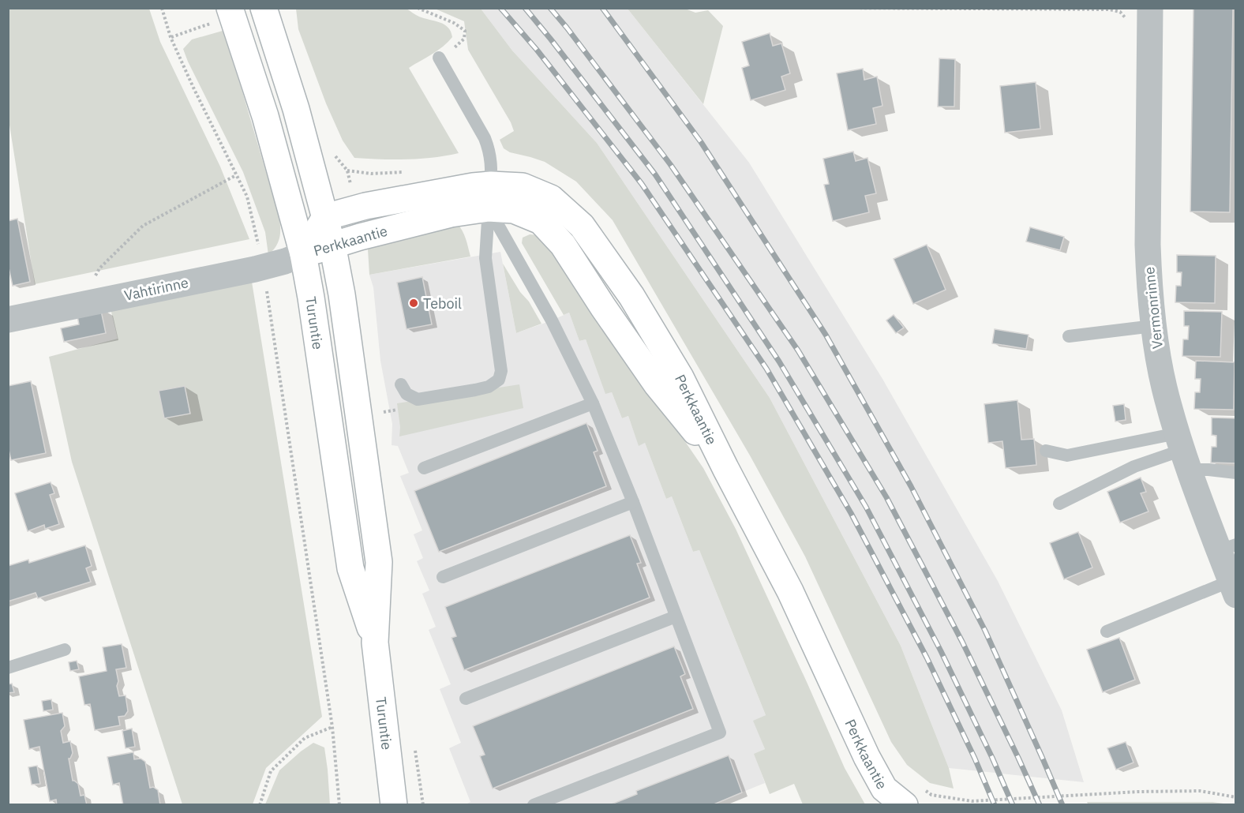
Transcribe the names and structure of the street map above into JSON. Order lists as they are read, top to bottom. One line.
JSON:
{"streets":{"main road":["Perkkaantie","Turuntie"],"street":["Vahtirinne","Vermonrinne"]},"crossings":[["Perkkaantie","Vahtirinne"],["Perkkaantie","Turuntie"],["Vahtirinne","Turuntie"]],"places":["Teboil"]}
